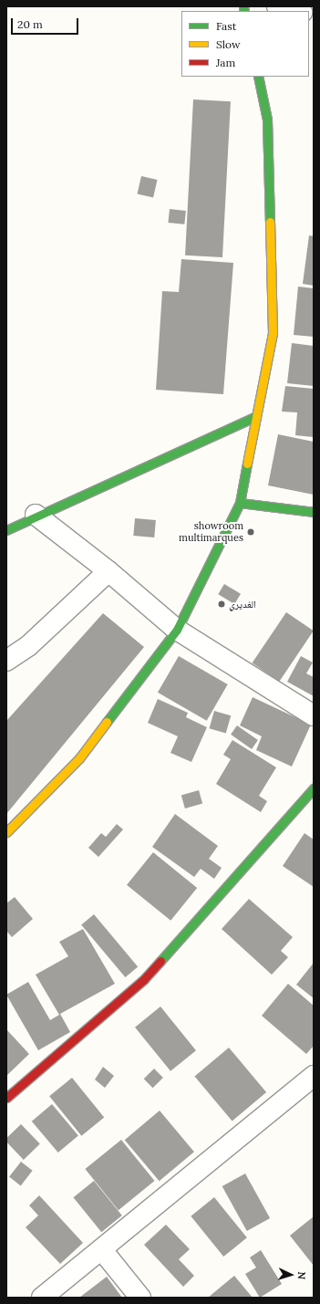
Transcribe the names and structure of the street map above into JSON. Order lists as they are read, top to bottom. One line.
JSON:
{"places":["showroom multimarques","الغديري"],"legend":["Fast","Slow","Jam"],"scale_bar":"20 m","north":"right"}
